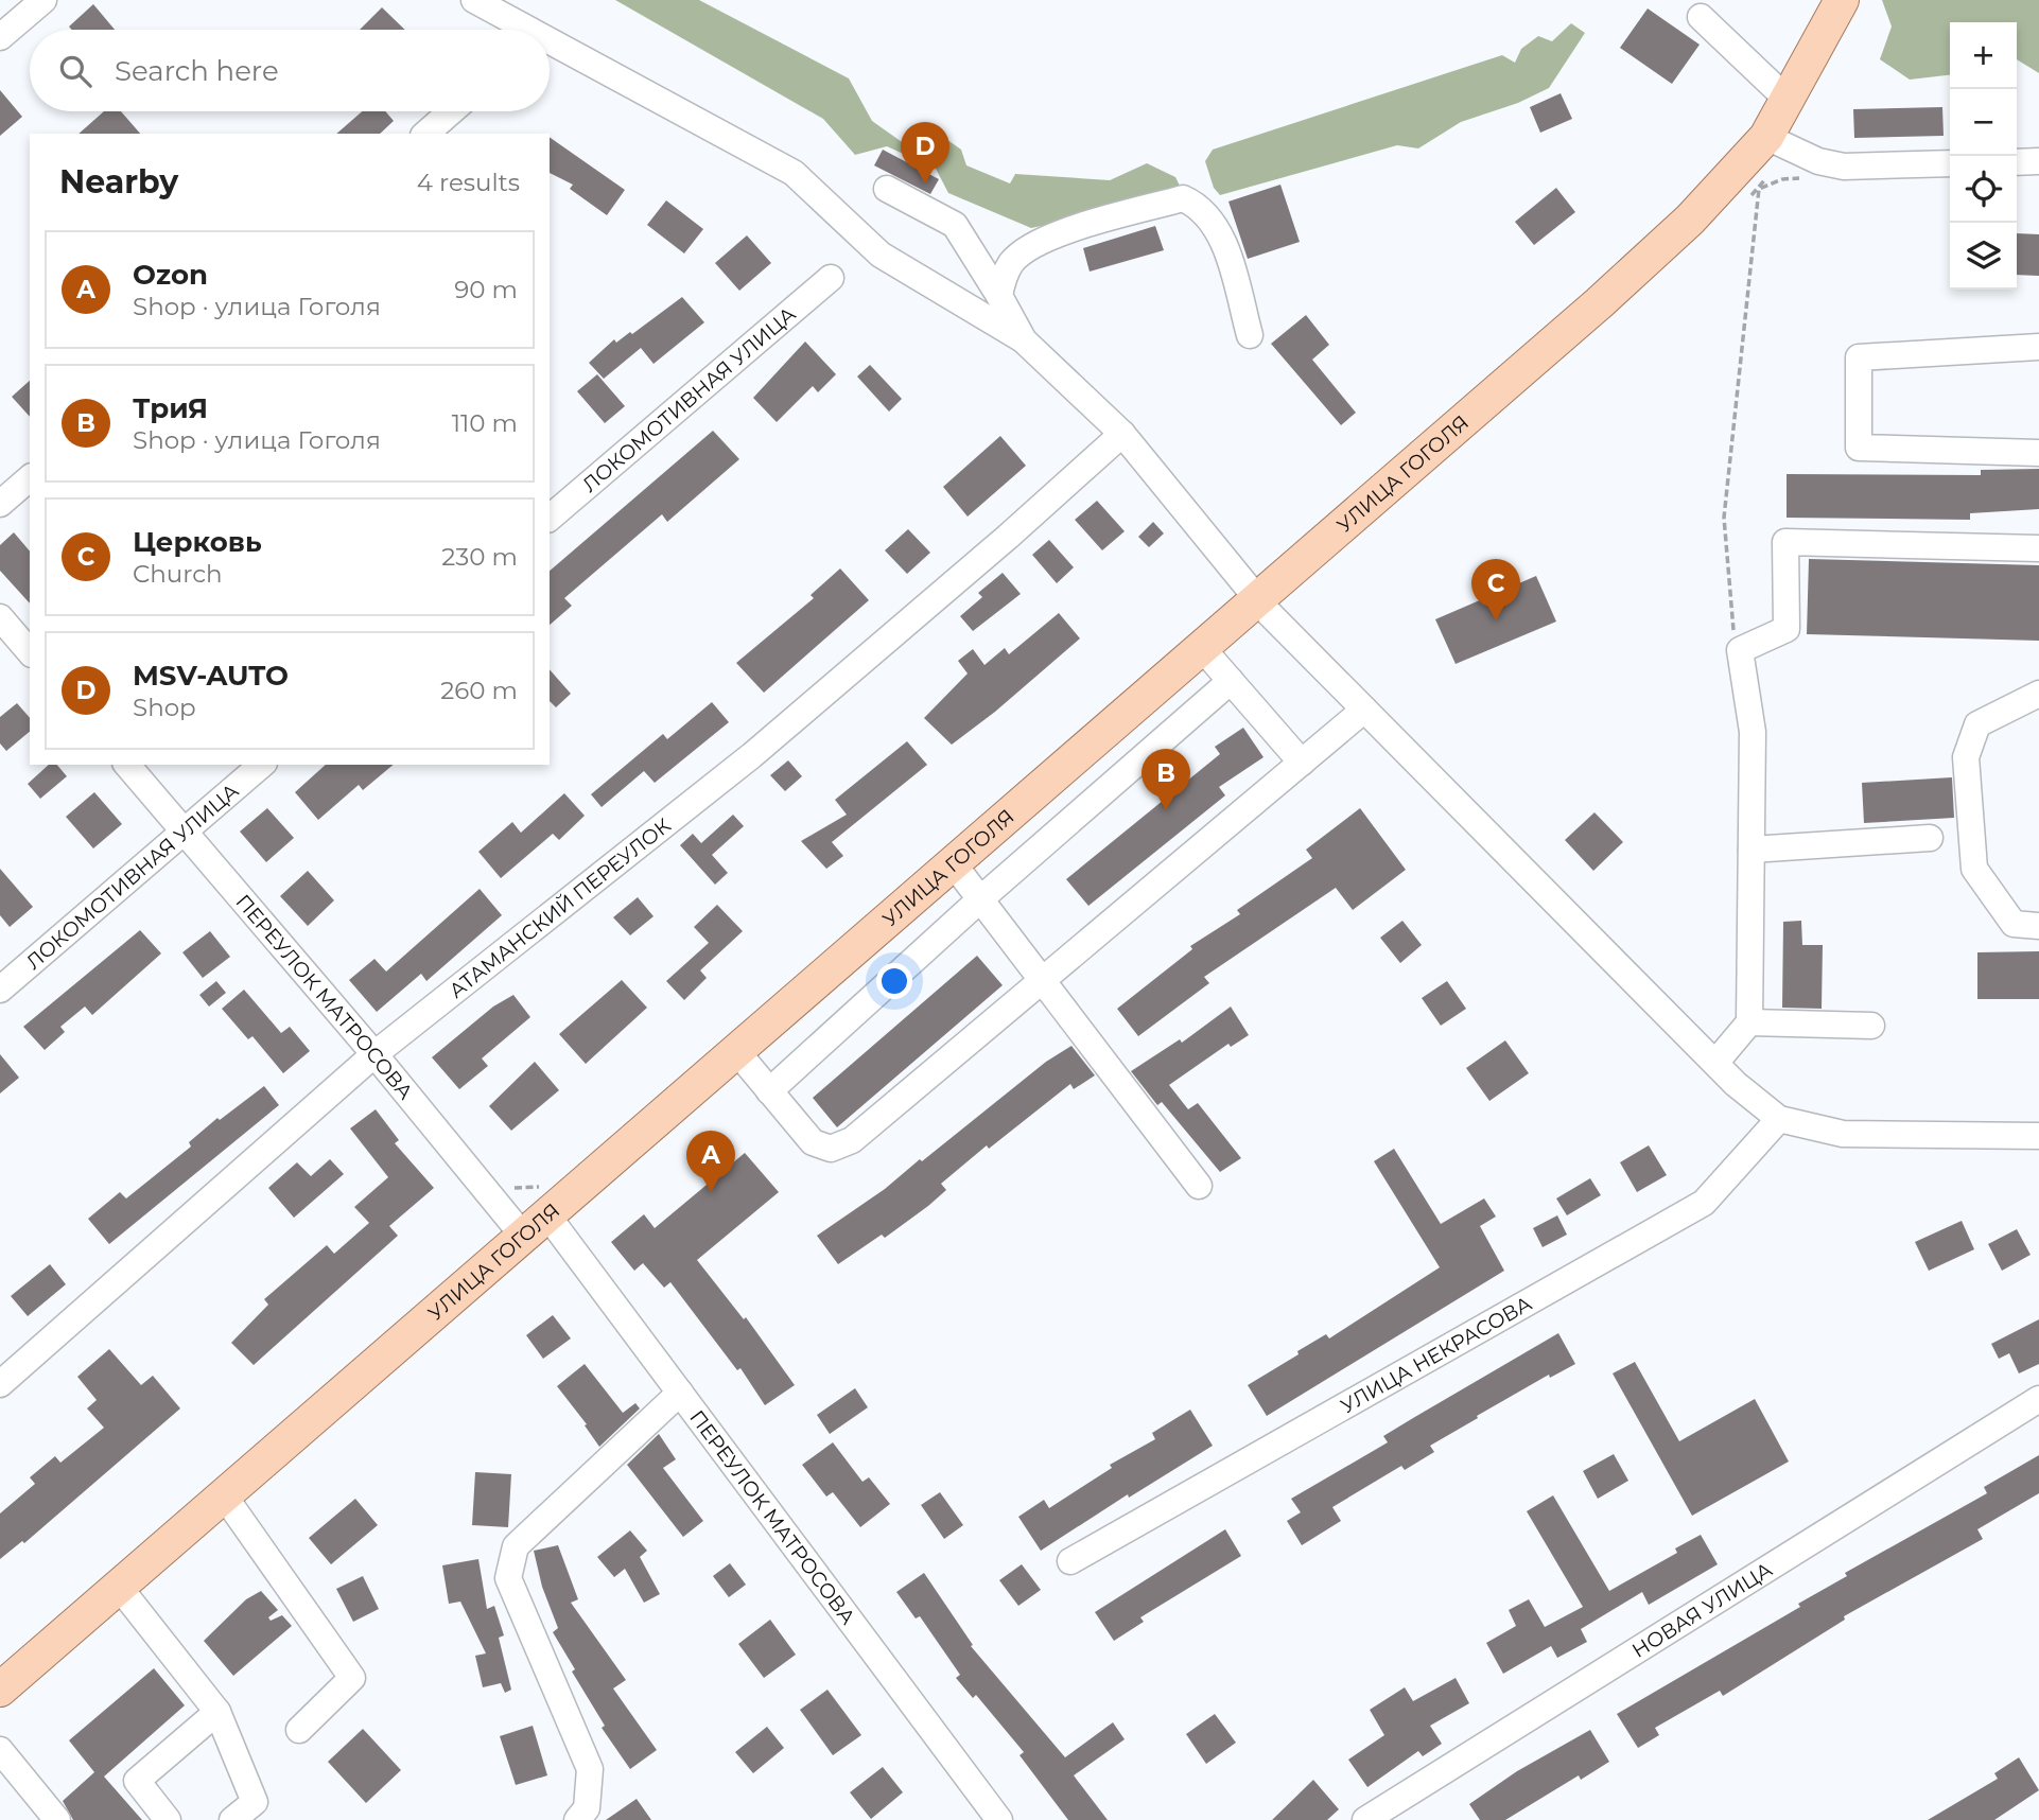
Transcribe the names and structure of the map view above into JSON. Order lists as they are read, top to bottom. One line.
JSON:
{"streets":{"main road":["УЛИЦА ГОГОЛЯ"],"street":["ЛОКОМОТИВНАЯ УЛИЦА","АТАМАНСКИЙ ПЕРЕУЛОК","ПЕРЕУЛОК МАТРОСОВА","УЛИЦА НЕКРАСОВА","НОВАЯ УЛИЦА"]},"crossings":[["ЛОКОМОТИВНАЯ УЛИЦА","ПЕРЕУЛОК МАТРОСОВА"],["УЛИЦА ГОГОЛЯ","ПЕРЕУЛОК МАТРОСОВА"],["АТАМАНСКИЙ ПЕРЕУЛОК","ПЕРЕУЛОК МАТРОСОВА"]],"page":{"map_buttons":["+","−"],"search":"Search here","pins":["D","C","B","A"],"heading":["Nearby","4 results"],"list":[{"mark":"A","name":"Ozon","note":"Shop · улица Гоголя","value":"90 m"},{"mark":"B","name":"ТриЯ","note":"Shop · улица Гоголя","value":"110 m"},{"mark":"C","name":"Церковь","note":"Church","value":"230 m"},{"mark":"D","name":"MSV-AUTO","note":"Shop","value":"260 m"}]}}
